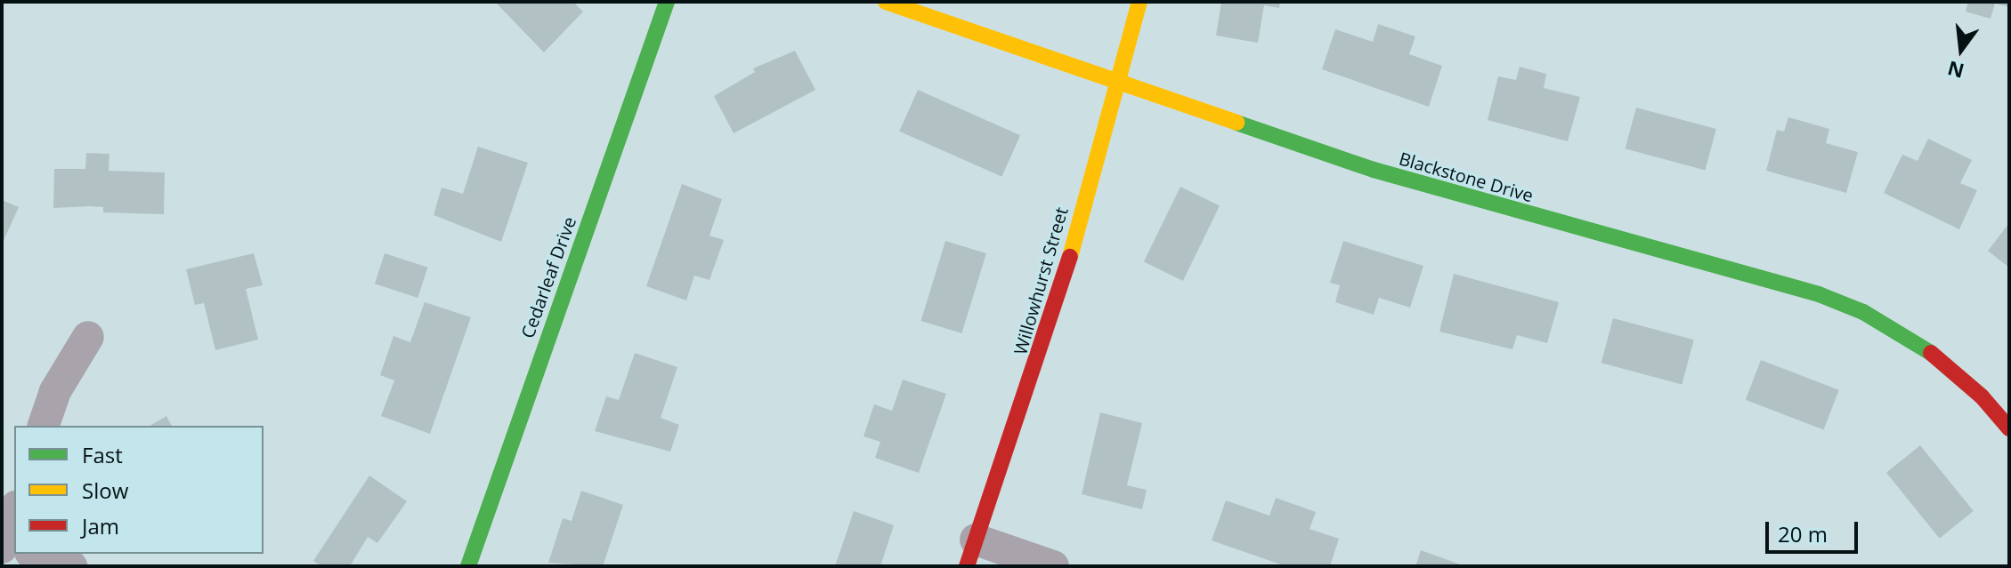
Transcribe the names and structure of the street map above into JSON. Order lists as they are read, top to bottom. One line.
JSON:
{"streets":{"street":["Blackstone Drive","Cedarleaf Drive","Willowhurst Street"]},"crossings":[["Blackstone Drive","Willowhurst Street"]],"legend":["Fast","Slow","Jam"],"scale_bar":"20 m","north":"bottom"}
